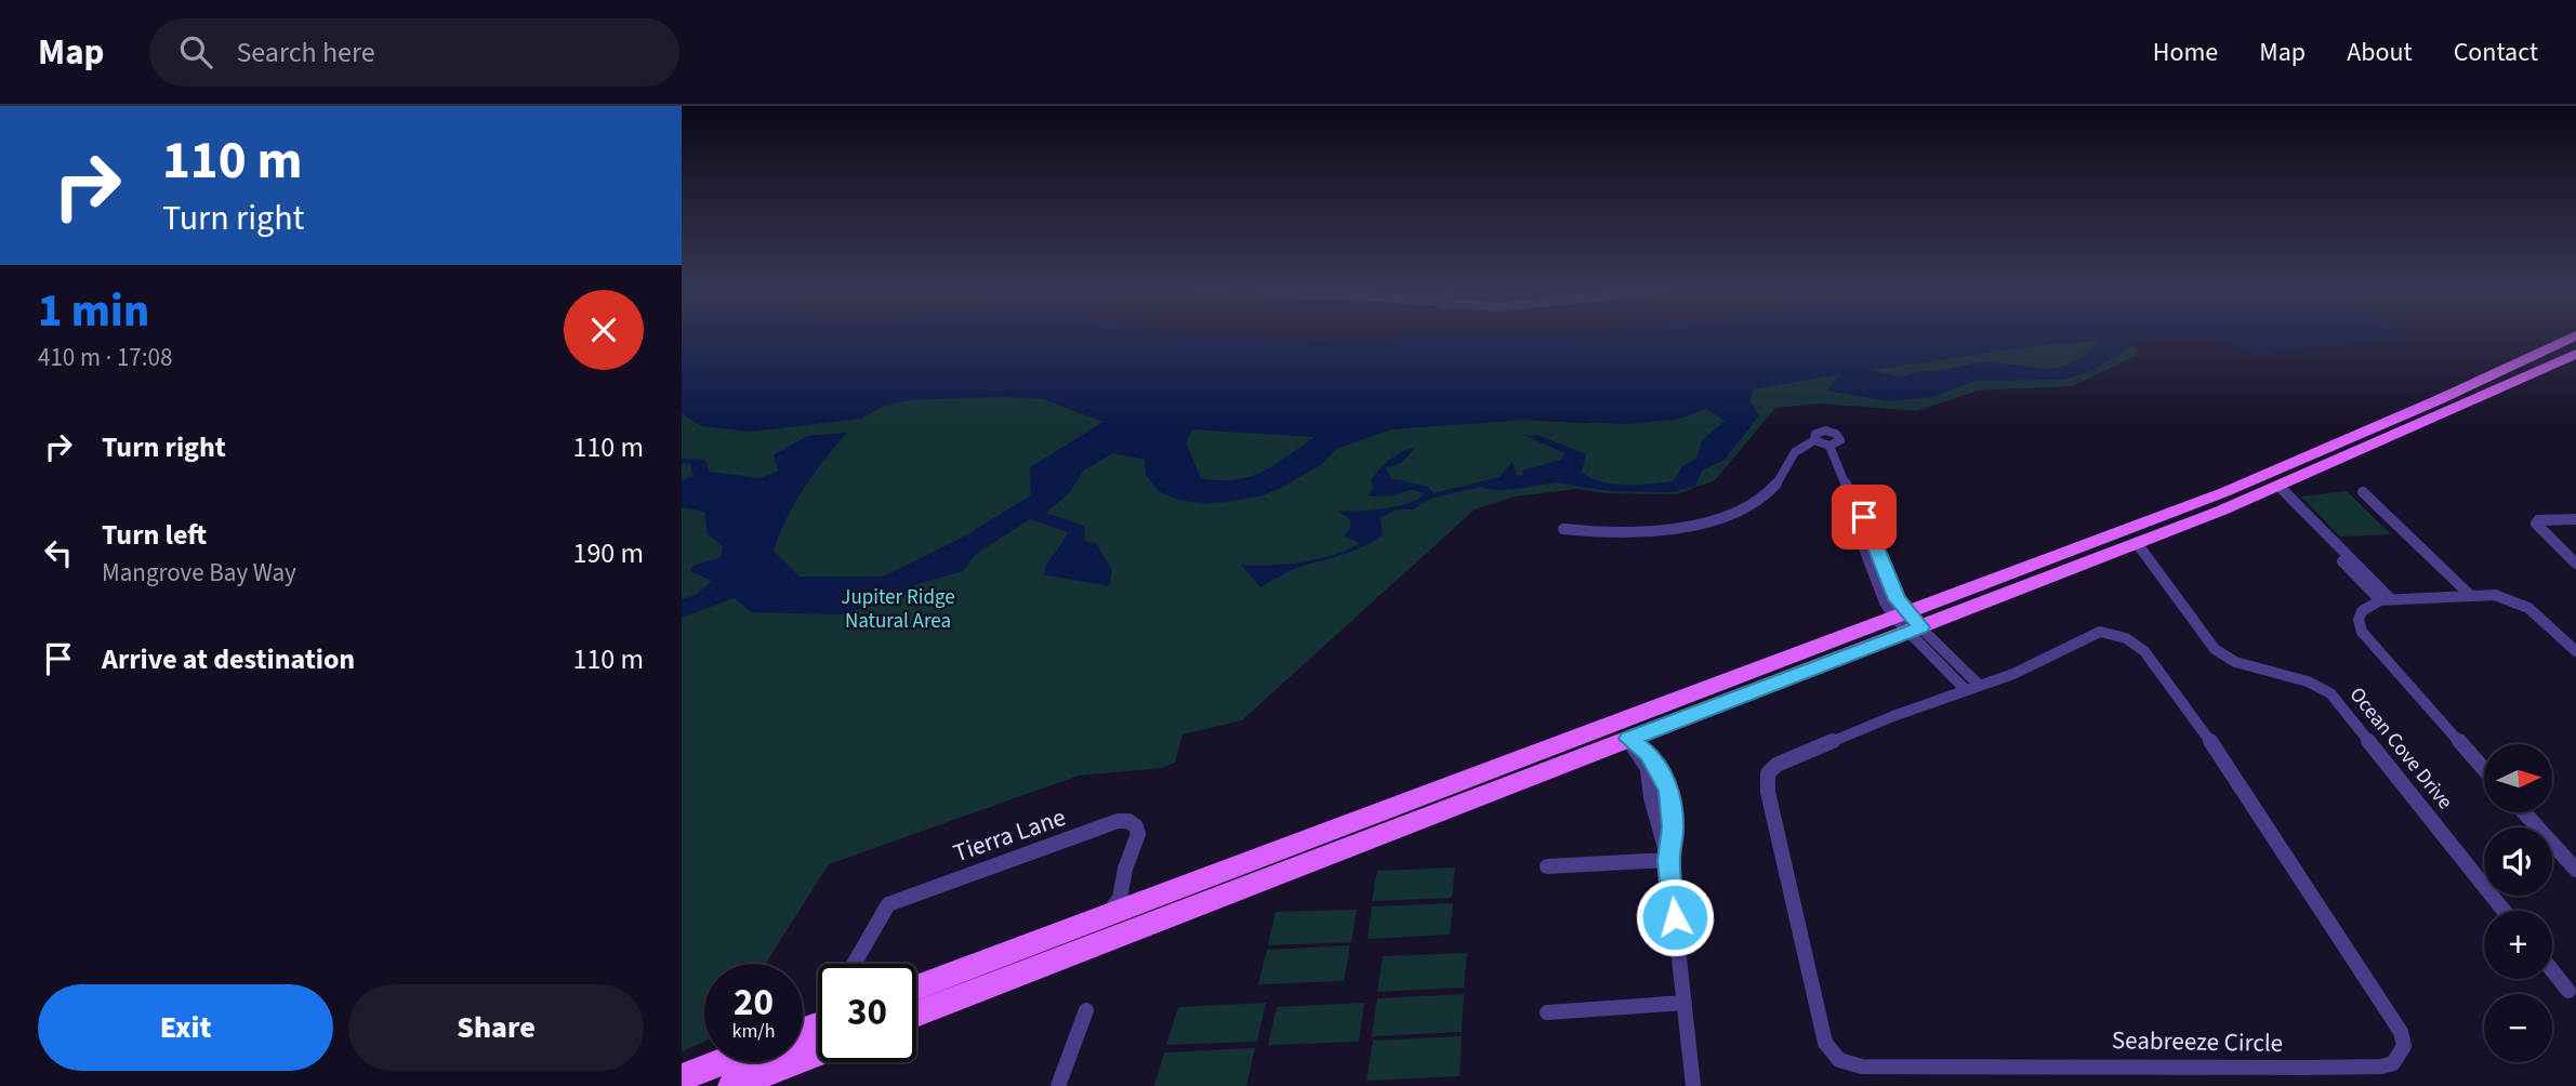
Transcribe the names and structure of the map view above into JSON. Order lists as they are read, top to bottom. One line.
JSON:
{"streets":{"street":["Ocean Cove Drive","Tierra Lane","Seabreeze Circle"]},"parks":["Jupiter Ridge Natural Area"],"north":"right","page":{"header":"Map","search":"Search here","nav":["Home","Map","About","Contact"],"turn":["110 m","Turn right"],"heading":["1 min","410 m · 17:08"],"list":[{"name":"Turn right","value":"110 m"},{"name":"Turn left","note":"Mangrove Bay Way","value":"190 m"},{"name":"Arrive at destination","value":"110 m"}],"map_buttons":["+","−"],"speed":"20 km/h","limit":"30","buttons":["Exit","Share"]}}
